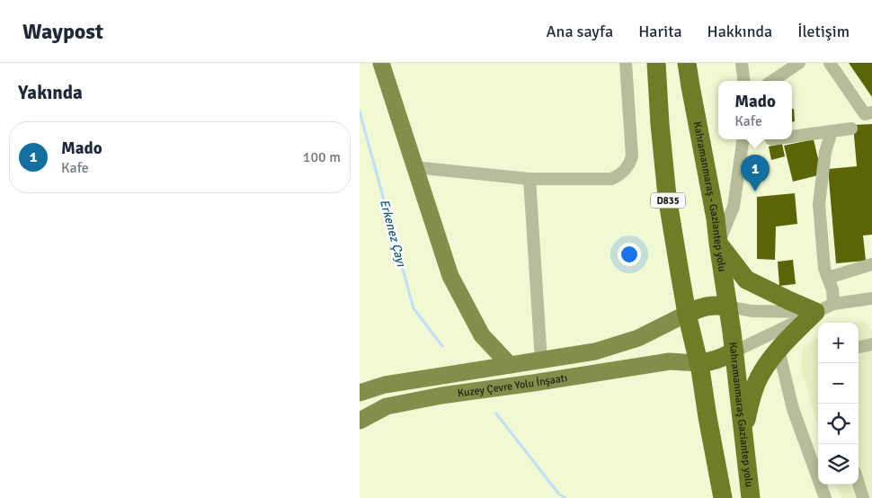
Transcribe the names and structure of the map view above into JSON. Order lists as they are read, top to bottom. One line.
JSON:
{"streets":{"highway":["Kahramanmaraş - Gaziantep yolu","D835","Kahramanmaraş Gaziantep yolu"],"main road":["Kuzey Çevre Yolu İnşaatı"]},"crossings":[["Kahramanmaraş - Gaziantep yolu","Kahramanmaraş Gaziantep yolu"],["D835","Kuzey Çevre Yolu İnşaatı"]],"water":["Erkenez Çayı"],"page":{"header":"Waypost","nav":["Ana sayfa","Harita","Hakkında","İletişim"],"heading":"Yakında","popup":["Mado","Kafe"],"list":[{"mark":"1","name":"Mado","note":"Kafe","value":"100 m"}],"pins":"1","map_buttons":["+","−"]}}
